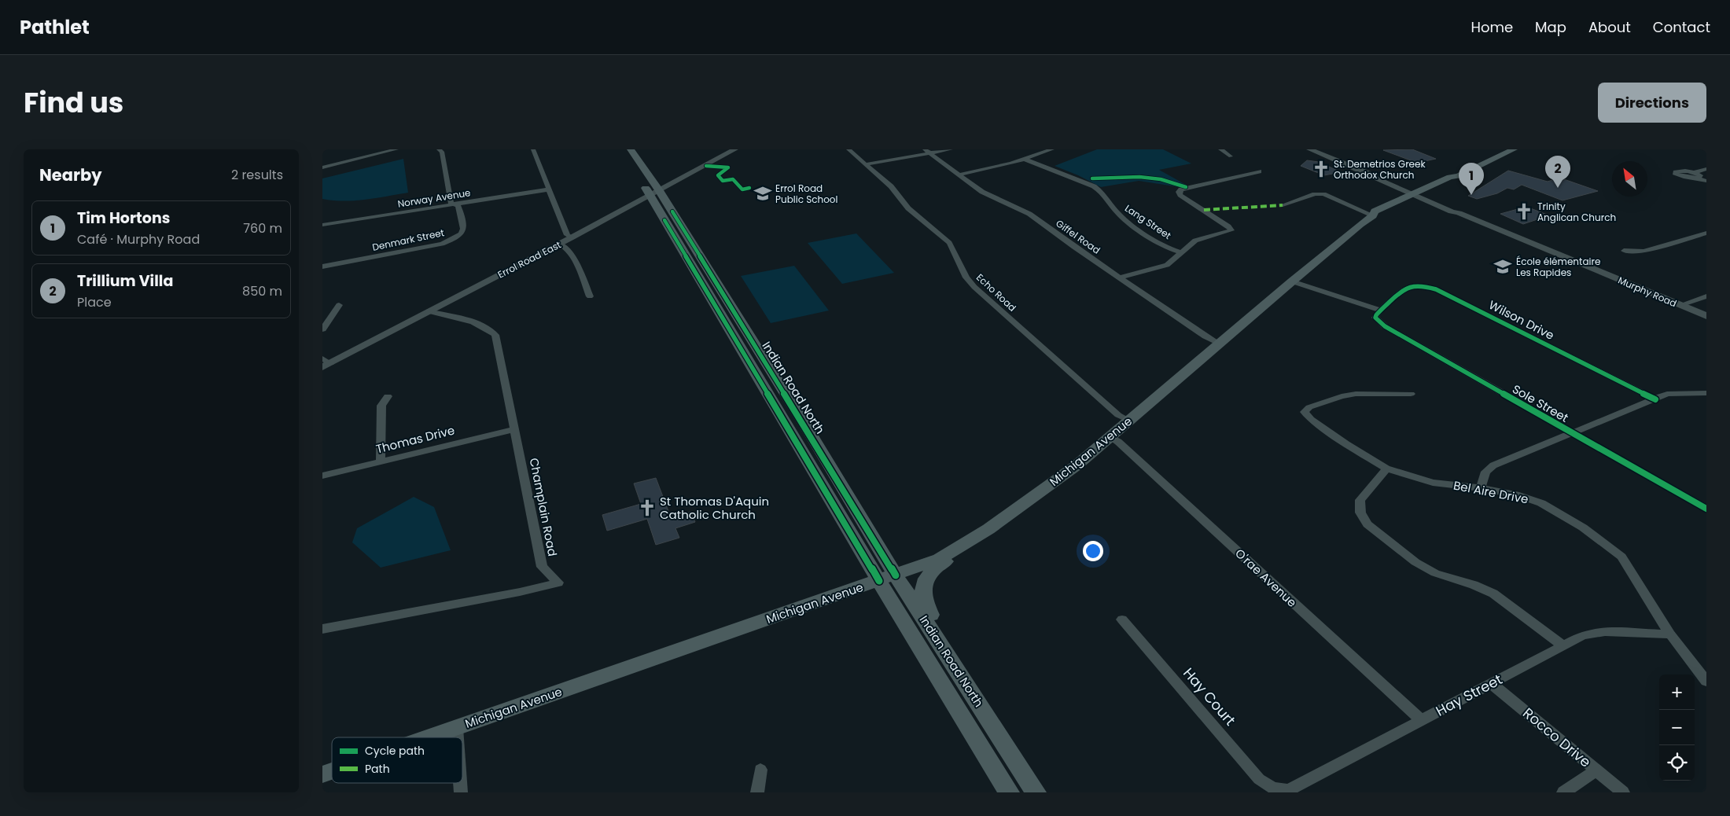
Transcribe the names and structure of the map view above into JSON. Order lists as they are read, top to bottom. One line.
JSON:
{"streets":{"main road":["Indian Road North","Michigan Avenue"],"street":["Norway Avenue","Lang Street","Giffel Road","Denmark Street","Errol Road East","Murphy Road","Echo Road","Wilson Drive","Sole Street","Thomas Drive","Bel Aire Drive","Champlain Road","O'rae Avenue","Hay Street","Hay Court","Rocco Drive"]},"crossings":[["Norway Avenue","Denmark Street"],["Giffel Road","Michigan Avenue"],["Errol Road East","Indian Road North"],["Errol Road East","Champlain Road"],["Murphy Road","Michigan Avenue"],["Echo Road","Michigan Avenue"],["Wilson Drive","Sole Street"],["Indian Road North","Michigan Avenue"],["Thomas Drive","Champlain Road"],["Michigan Avenue","O'rae Avenue"],["Bel Aire Drive","Hay Street"],["O'rae Avenue","Hay Street"],["Hay Street","Hay Court"],["Hay Street","Rocco Drive"]],"places":{"church":["St. Demetrios Greek Orthodox Church","Trinity Anglican Church","St Thomas D'Aquin Catholic Church"],"school or university":["Errol Road Public School","École élémentaire Les Rapides"]},"legend":["Cycle path","Path"],"north":"top left","page":{"header":"Pathlet","nav":["Home","Map","About","Contact"],"title":"Find us","buttons":"Directions","heading":["Nearby","2 results"],"pins":["2","1"],"list":[{"mark":"1","name":"Tim Hortons","note":"Café · Murphy Road","value":"760 m"},{"mark":"2","name":"Trillium Villa","note":"Place","value":"850 m"}],"map_buttons":["+","−"]}}
